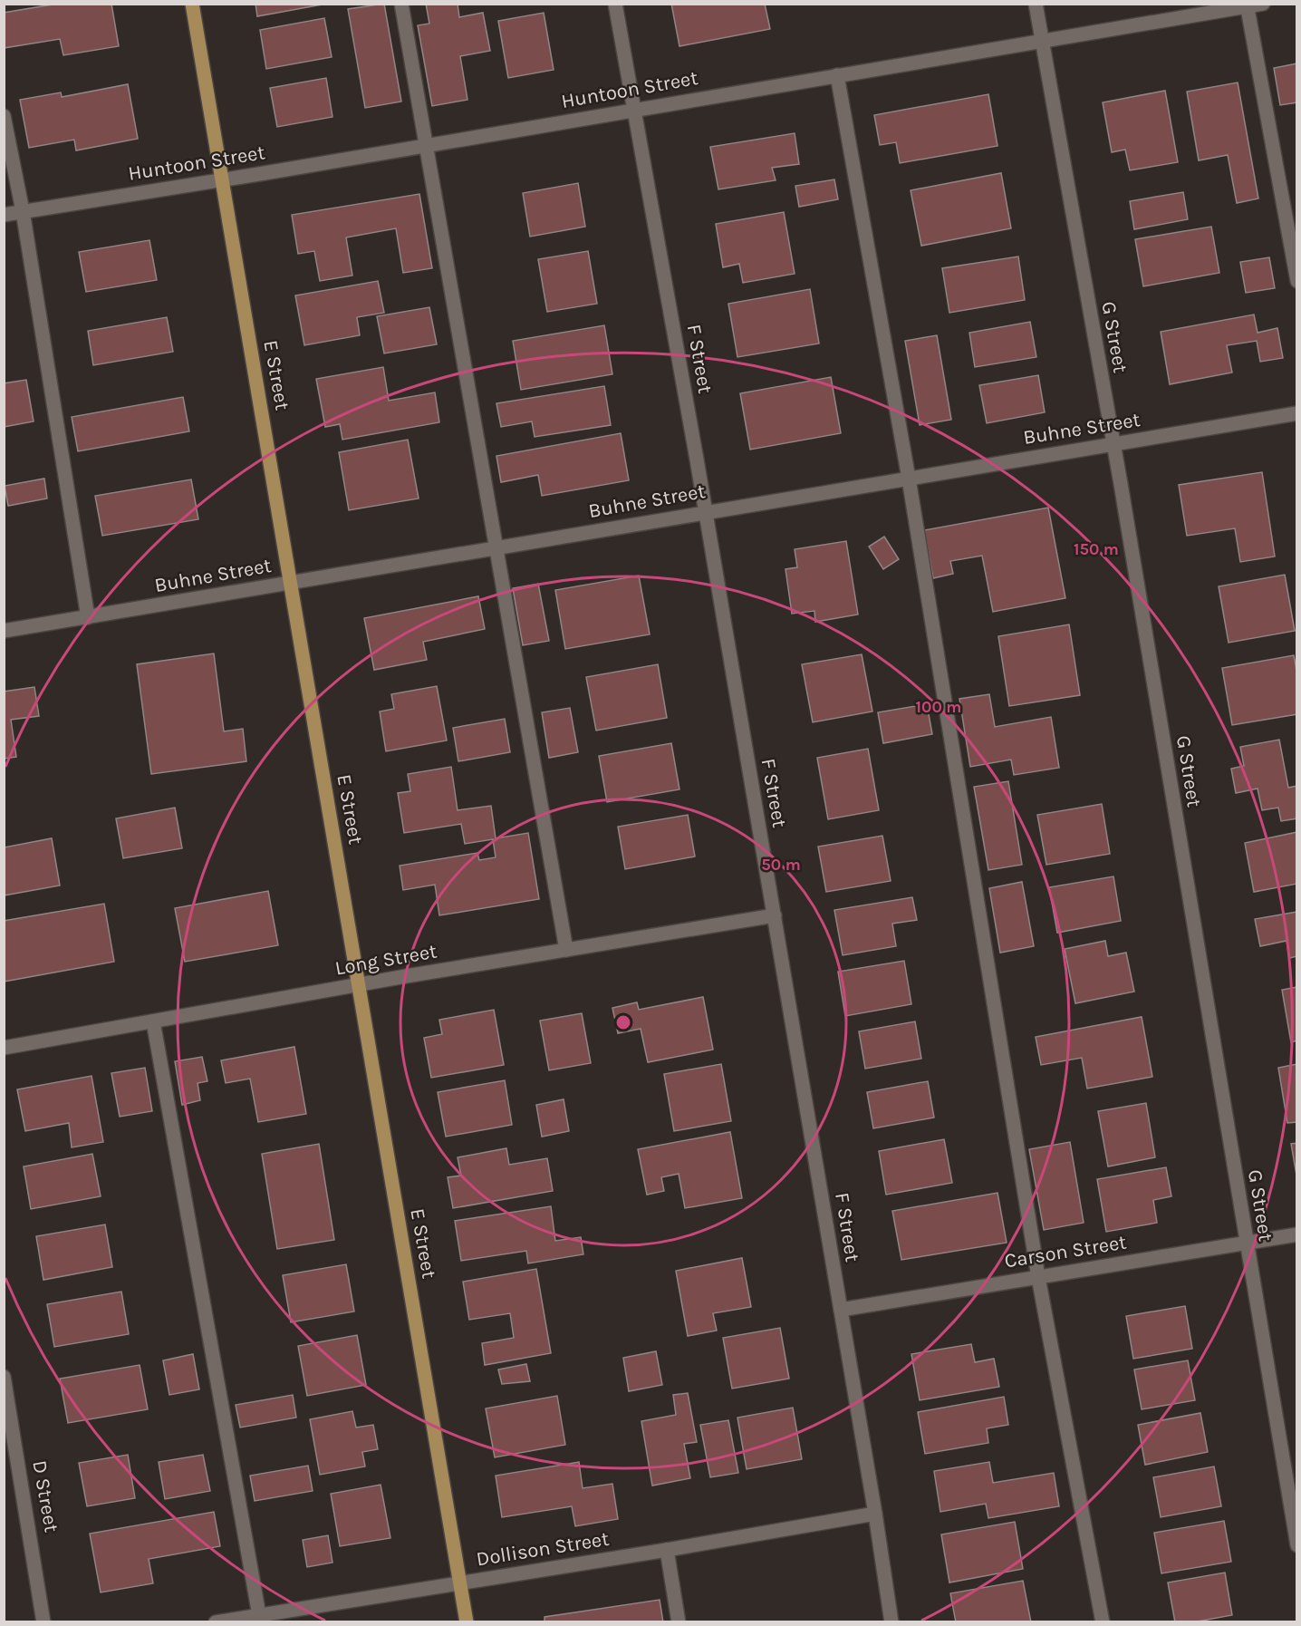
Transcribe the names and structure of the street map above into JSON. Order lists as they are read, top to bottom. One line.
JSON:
{"streets":{"main road":["E Street"],"street":["Huntoon Street","G Street","F Street","Buhne Street","Long Street","Carson Street","D Street","Dollison Street"]},"crossings":[["Huntoon Street","G Street"],["Huntoon Street","F Street"],["Huntoon Street","E Street"],["G Street","Buhne Street"],["G Street","Carson Street"],["F Street","Buhne Street"],["F Street","Long Street"],["F Street","Carson Street"],["F Street","Dollison Street"],["E Street","Buhne Street"],["E Street","Long Street"],["E Street","Dollison Street"]],"rings":["150 m","100 m","50 m"]}
